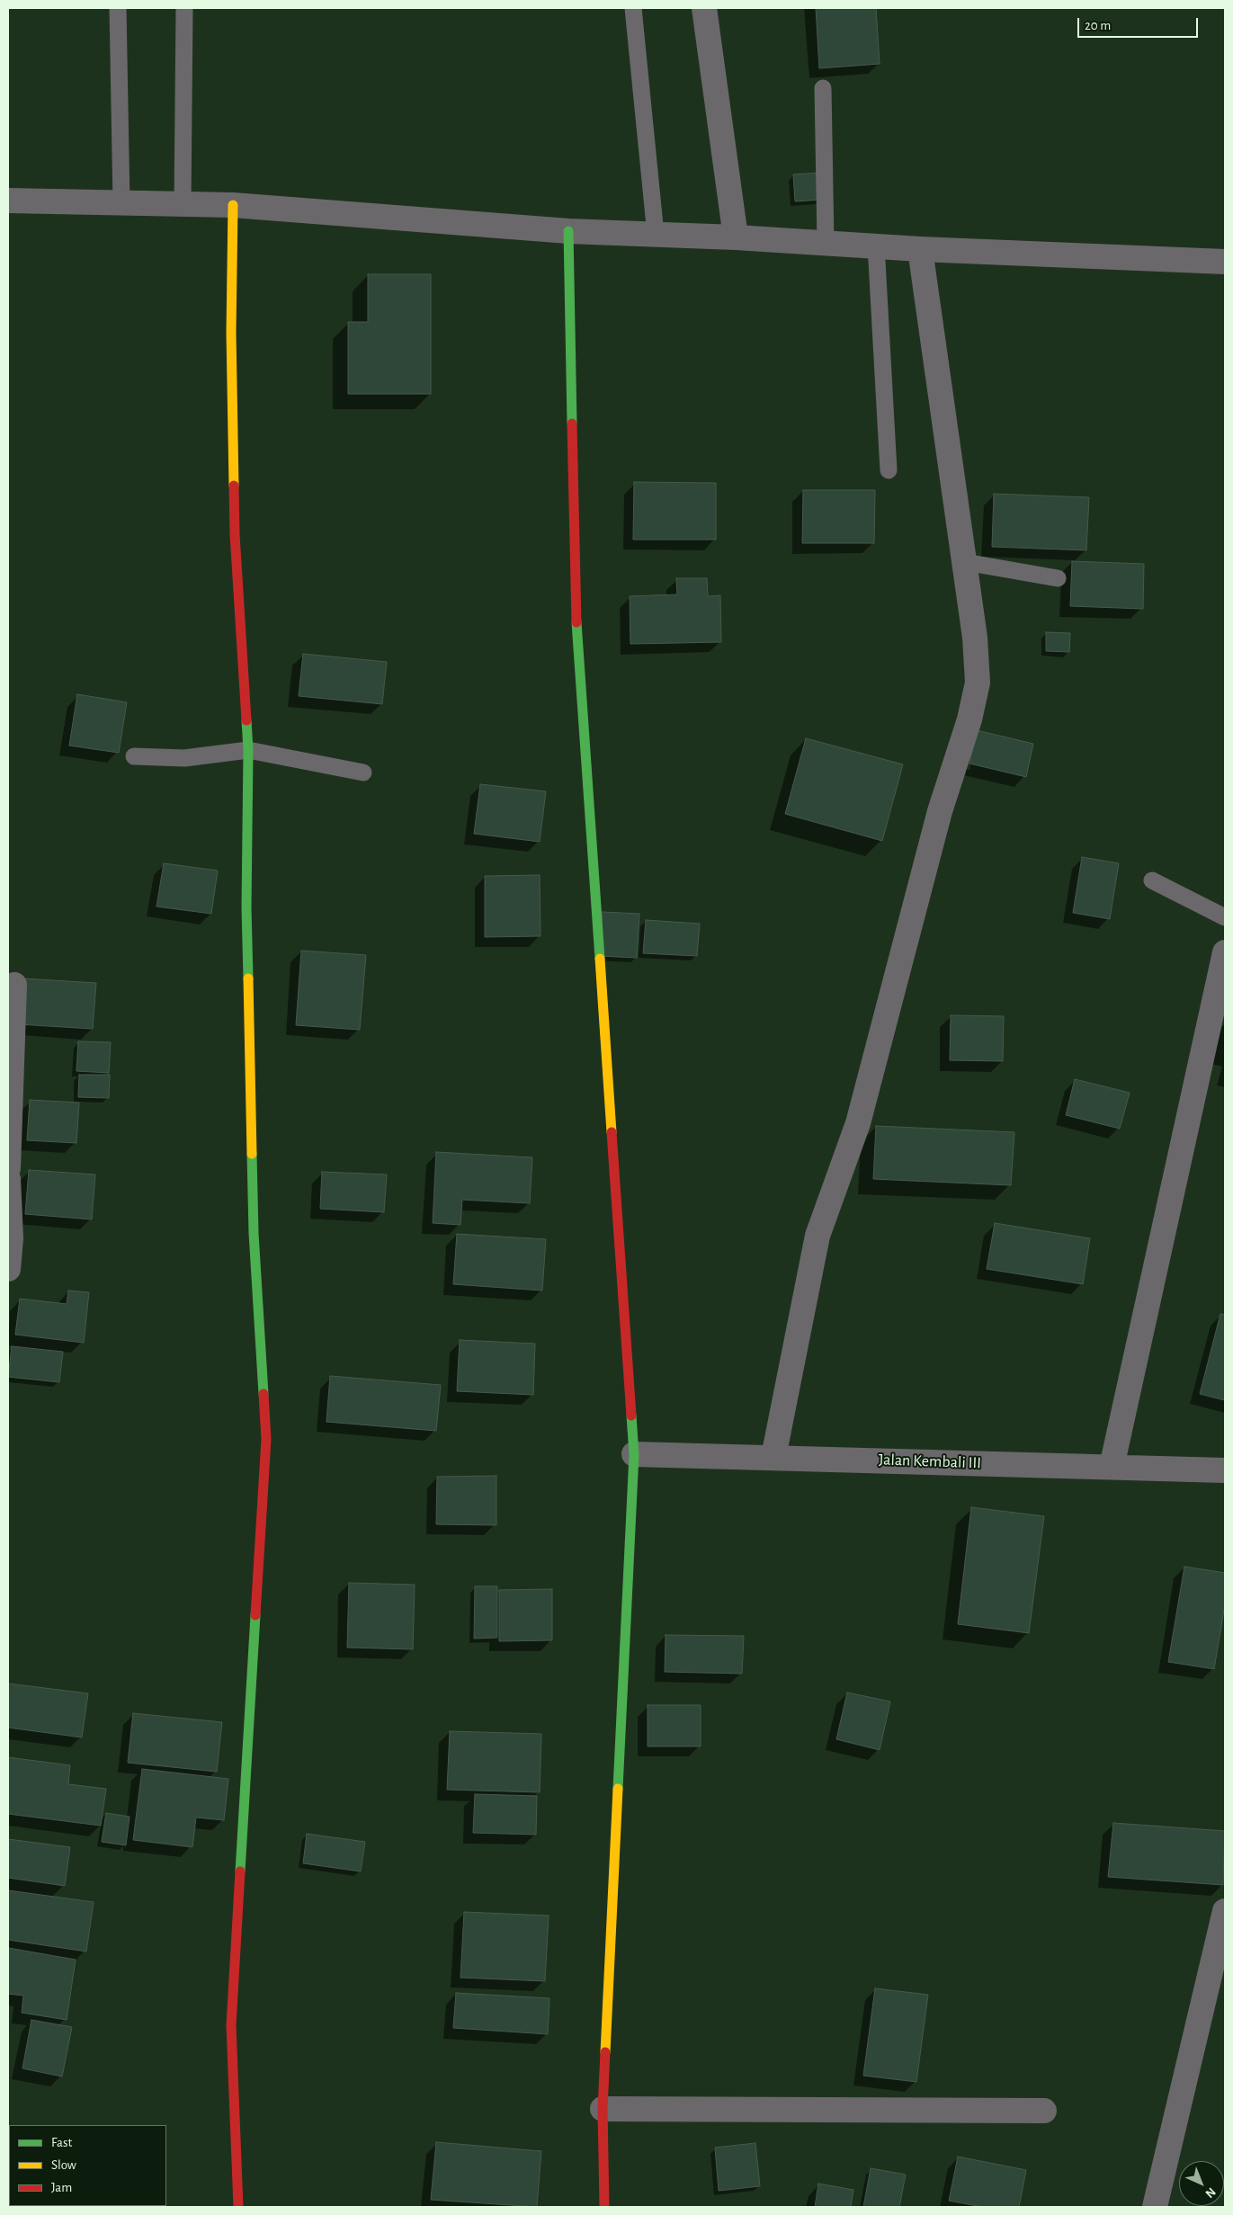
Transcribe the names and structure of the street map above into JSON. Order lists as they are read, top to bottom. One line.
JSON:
{"streets":{"street":["Jalan Kembali III"]},"legend":["Fast","Slow","Jam"],"scale_bar":"20 m","north":"bottom right"}
